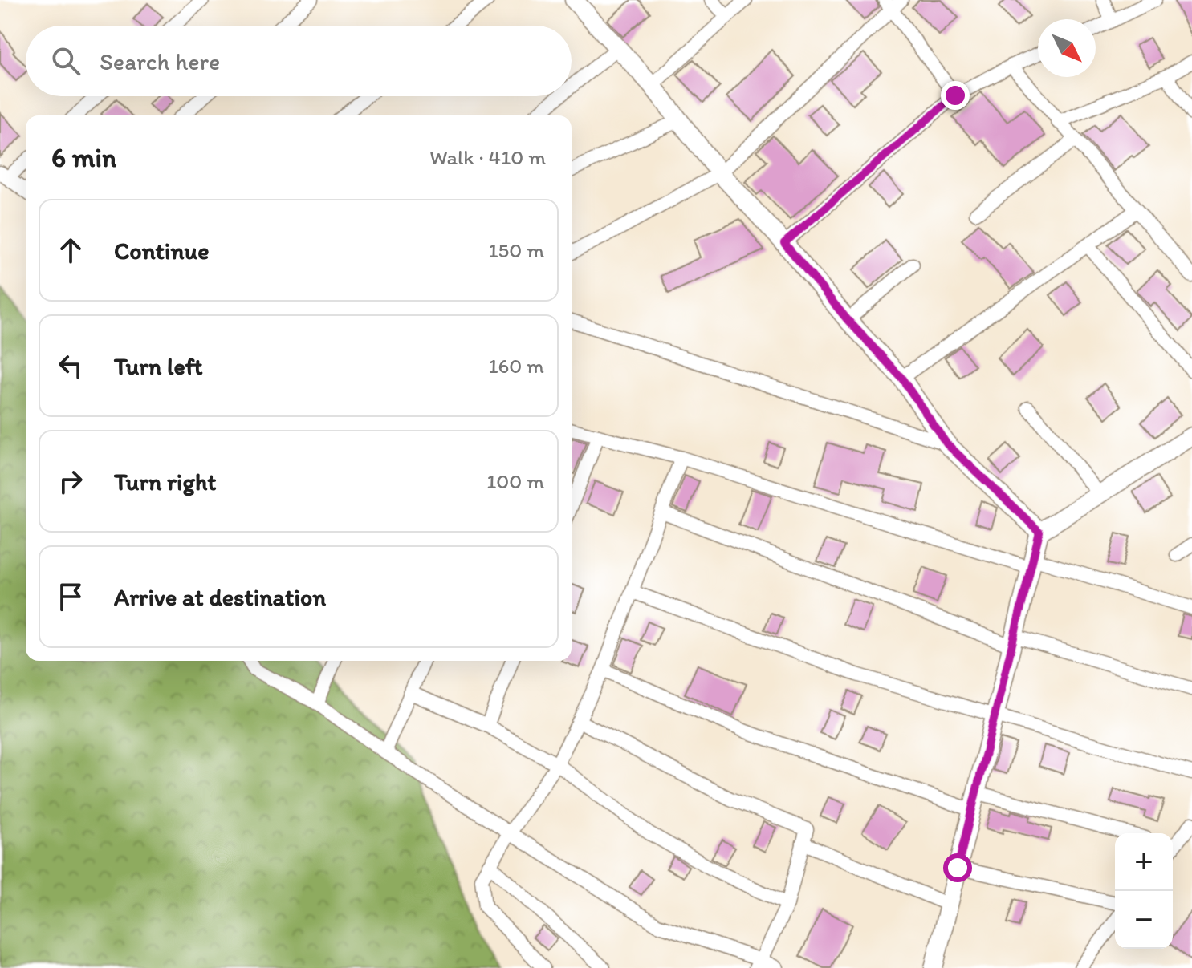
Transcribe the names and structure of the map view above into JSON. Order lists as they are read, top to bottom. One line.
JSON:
{"north":"bottom right","page":{"search":"Search here","heading":["6 min","Walk · 410 m"],"list":[["Continue","150 m"],["Turn left","160 m"],["Turn right","100 m"],"Arrive at destination"],"map_buttons":["+","−"]}}
